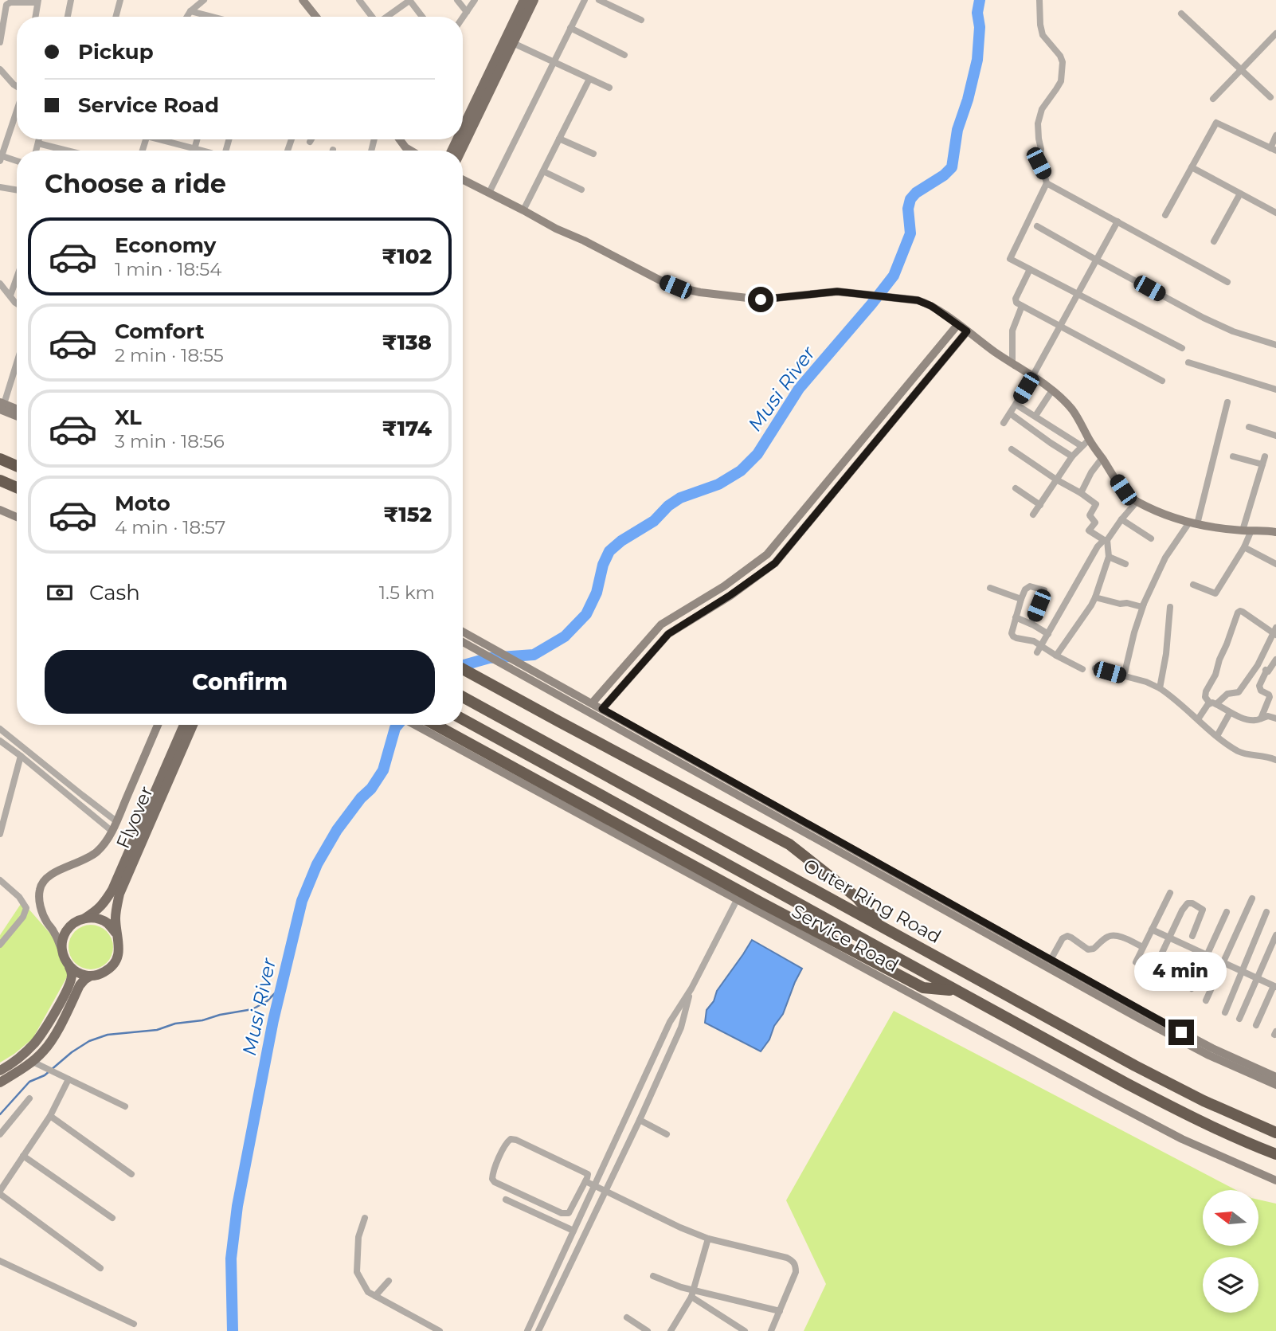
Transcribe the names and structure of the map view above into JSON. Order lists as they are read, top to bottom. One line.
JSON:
{"streets":{"highway":["Outer Ring Road"],"main road":["Flyover","Service Road"]},"water":["Musi River"],"north":"left","page":{"banner":["Pickup","Service Road"],"heading":"Choose a ride","list":[{"name":"Economy","note":"1 min · 18:54","value":"₹102"},{"name":"Comfort","note":"2 min · 18:55","value":"₹138"},{"name":"XL","note":"3 min · 18:56","value":"₹174"},{"name":"Moto","note":"4 min · 18:57","value":"₹152"}],"pay":["Cash","1.5 km"],"buttons":"Confirm","bubble":"4 min"}}
